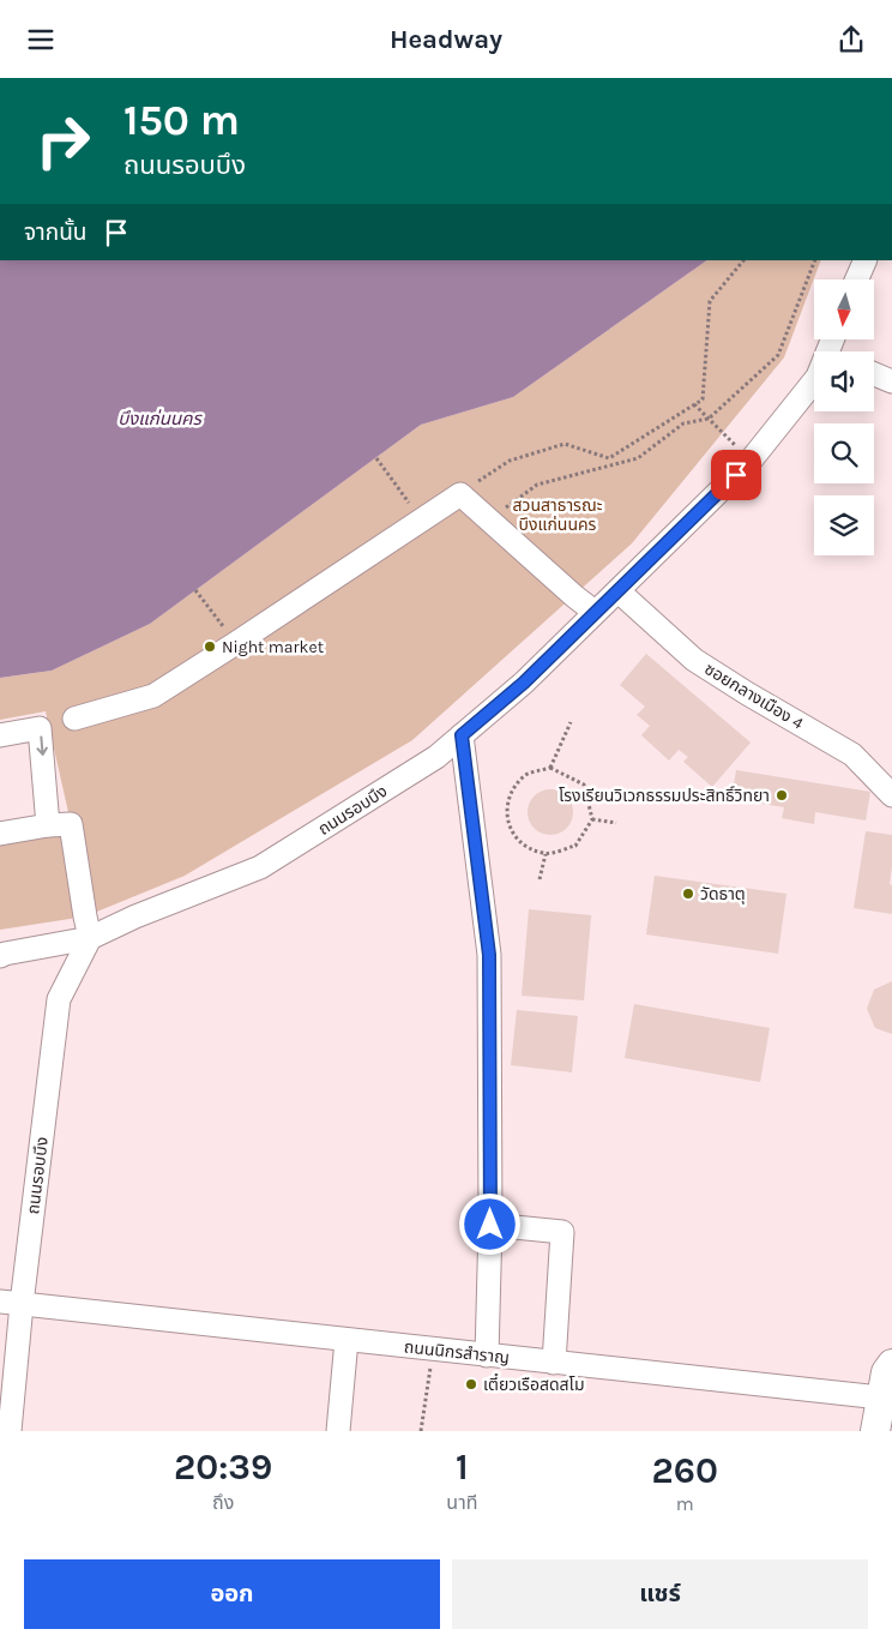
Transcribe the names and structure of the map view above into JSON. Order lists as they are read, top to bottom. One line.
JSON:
{"streets":{"street":["ซอยกลางเมือง 4","ถนนรอบบึง","ถนนนิกรสำราญ"]},"crossings":[["ซอยกลางเมือง 4","ถนนรอบบึง"],["ถนนรอบบึง","ถนนนิกรสำราญ"]],"water":["บึงแก่นนคร"],"parks":["สวนสาธารณะ บึงแก่นนคร"],"places":["Night market","โรงเรียนวิเวกธรรมประสิทธิ์วิทยา","วัดธาตุ","เตี๋ยวเรือสดสโม"],"north":"bottom","page":{"header":"Headway","turn":["150 m","ถนนรอบบึง"],"then":"จากนั้น","eta":["20:39","ถึง","1","นาที","260","m"],"buttons":["ออก","แชร์"]}}
